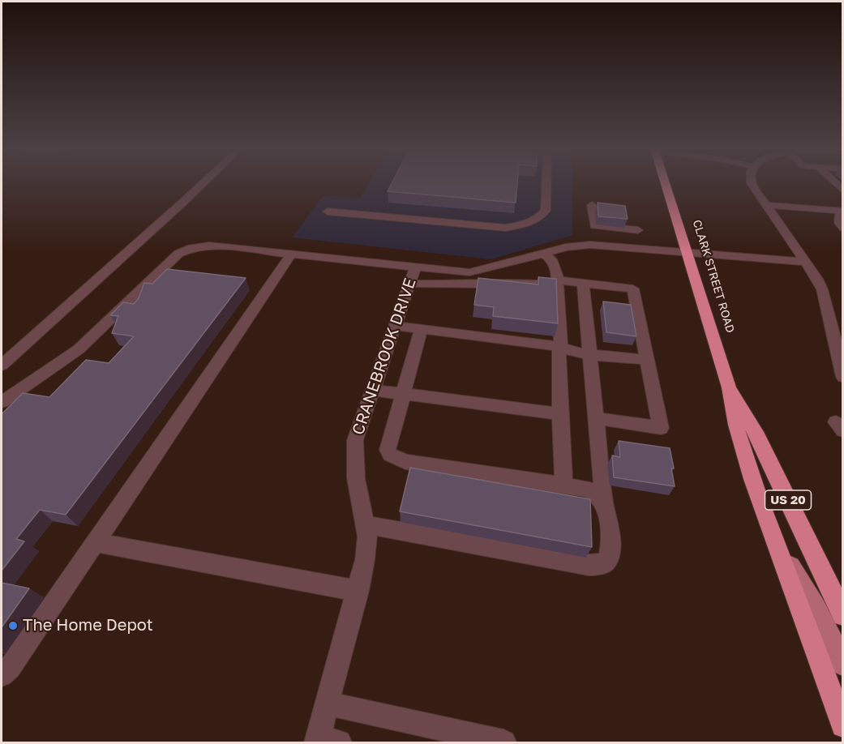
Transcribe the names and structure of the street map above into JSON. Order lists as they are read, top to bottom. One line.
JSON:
{"streets":{"highway":["CLARK STREET ROAD","US 20"],"street":["CRANEBROOK DRIVE"]},"places":["The Home Depot"]}
